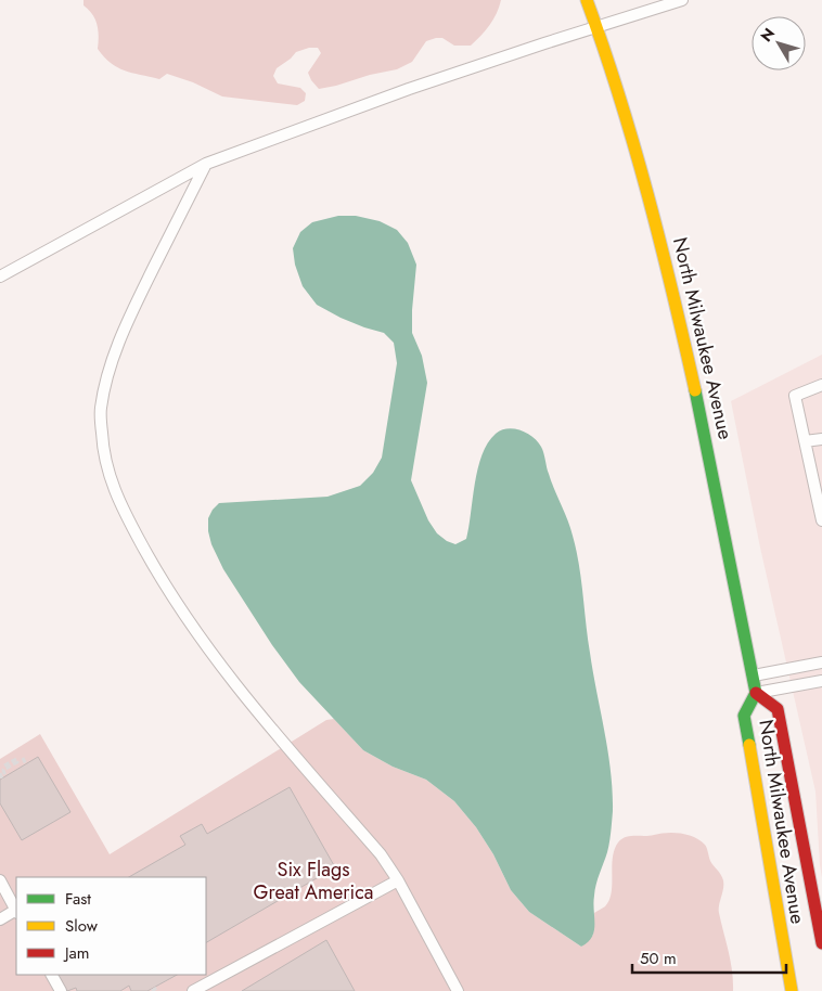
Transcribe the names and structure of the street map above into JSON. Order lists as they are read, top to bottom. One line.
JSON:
{"streets":{"main road":["North Milwaukee Avenue"]},"parks":["Six Flags Great America"],"legend":["Fast","Slow","Jam"],"scale_bar":"50 m","north":"top left"}
